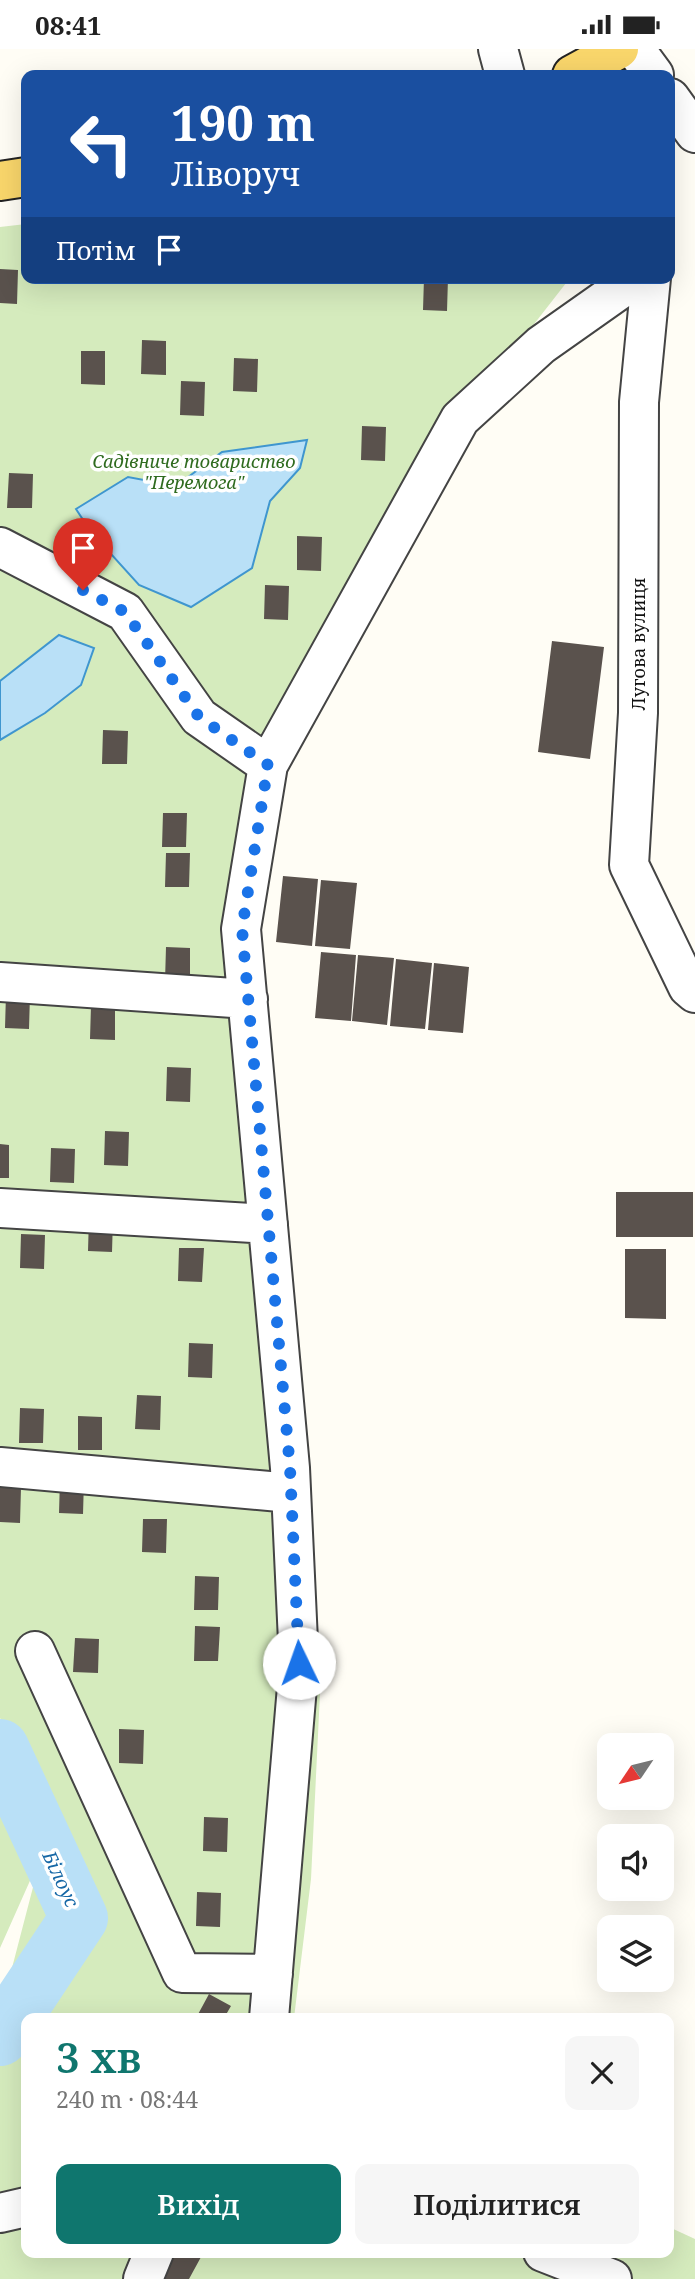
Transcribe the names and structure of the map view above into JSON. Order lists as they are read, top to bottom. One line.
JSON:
{"streets":{"street":["Лугова вулиця"]},"water":["Білоус"],"parks":["Садівниче товариство \"Перемога\""],"north":"bottom left","page":{"status":"08:41","turn":["190 m","Ліворуч"],"then":"Потім","heading":["3 хв","240 m · 08:44"],"buttons":["Вихід","Поділитися"]}}
